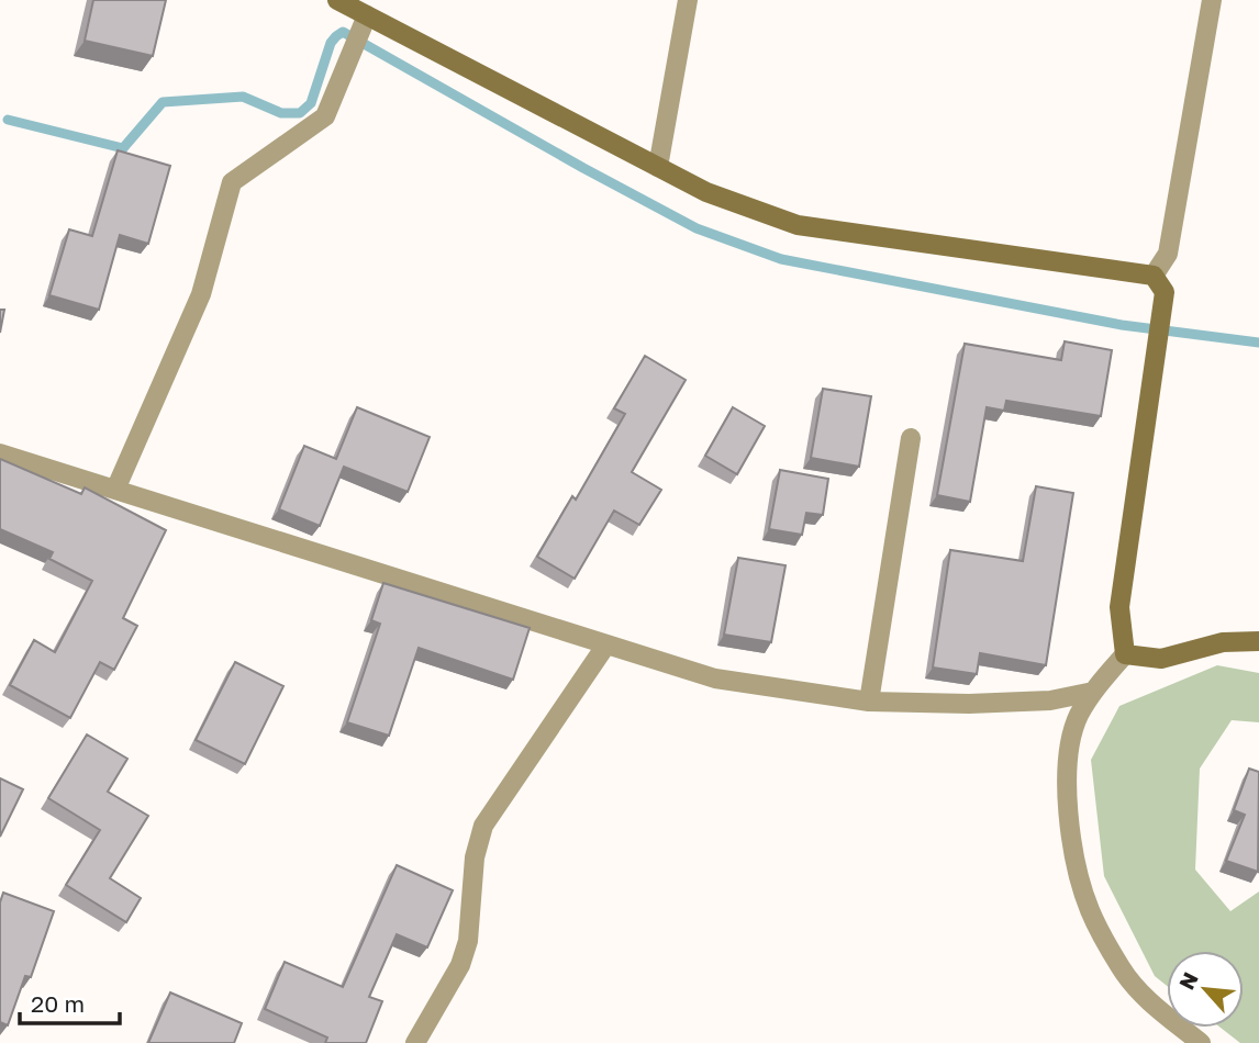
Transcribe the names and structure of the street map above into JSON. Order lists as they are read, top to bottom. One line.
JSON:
{"scale_bar":"20 m","north":"top left"}
